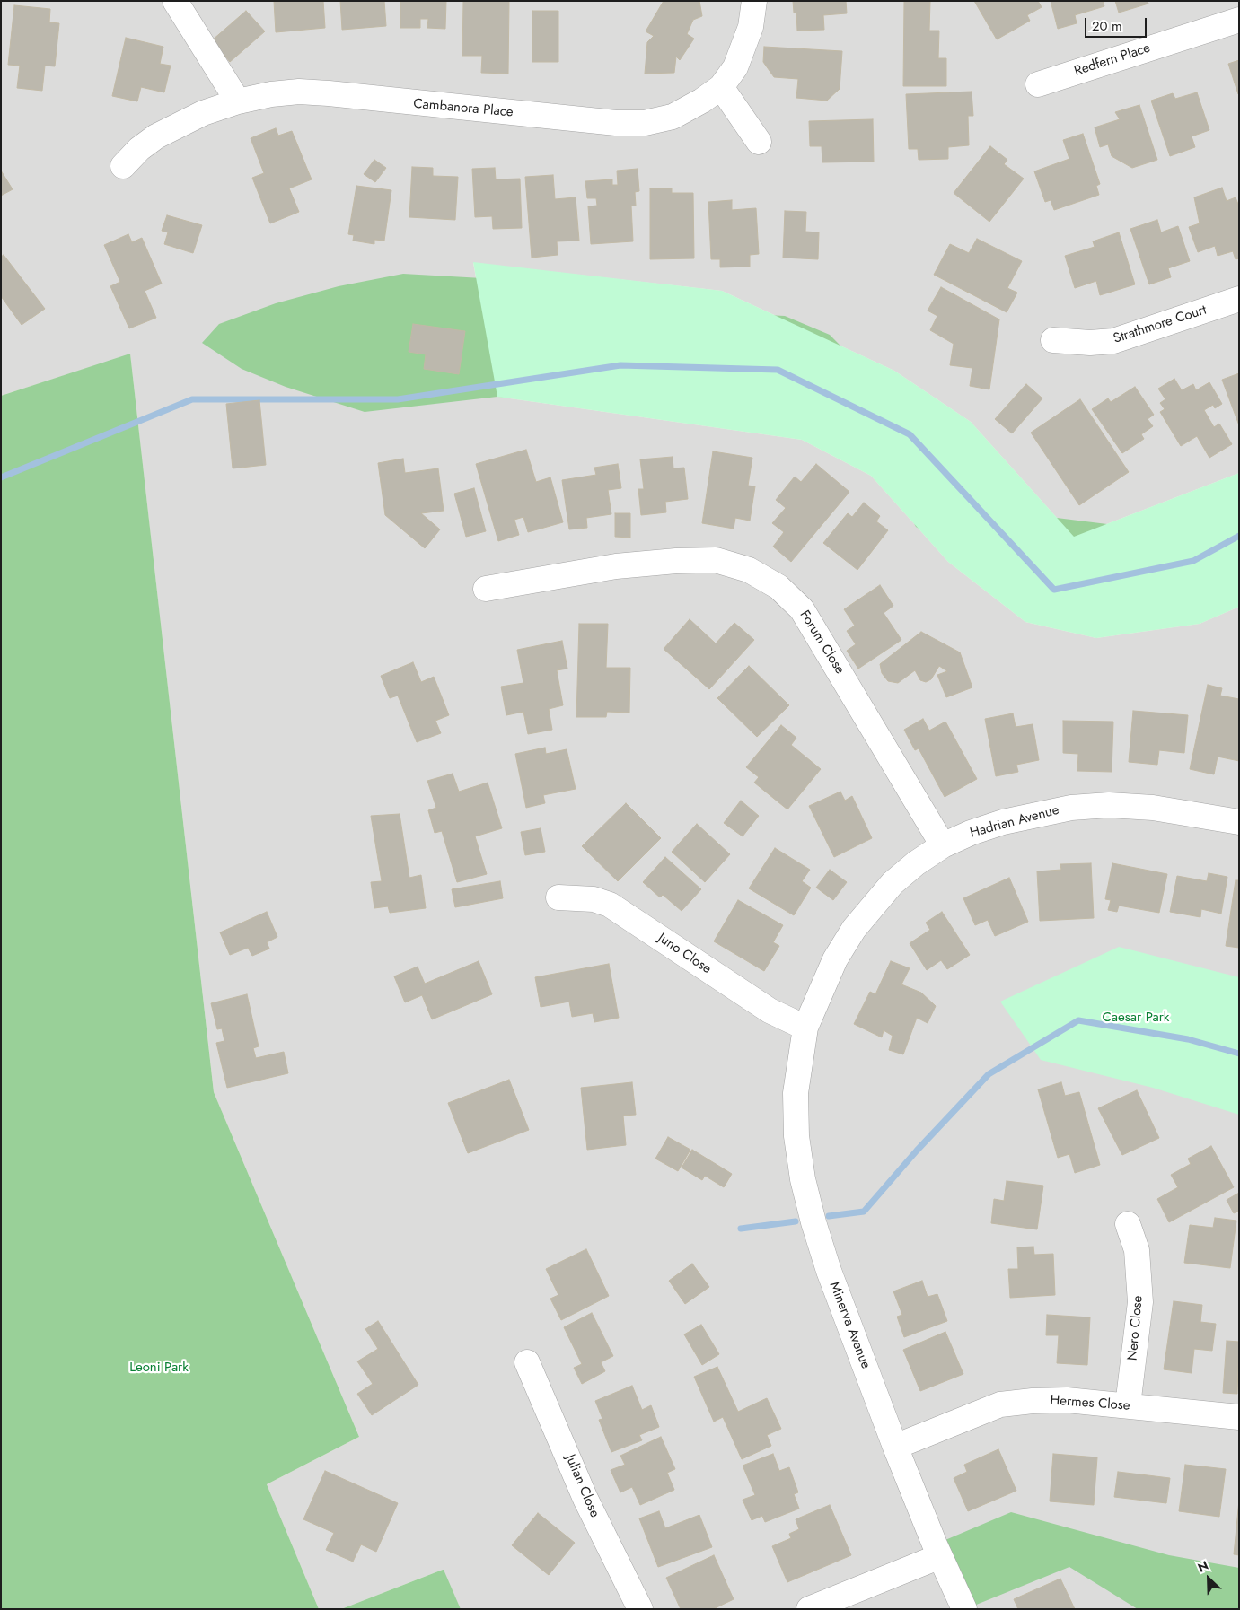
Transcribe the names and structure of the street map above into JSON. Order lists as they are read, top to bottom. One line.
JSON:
{"streets":{"street":["Redfern Place","Cambanora Place","Strathmore Court","Forum Close","Hadrian Avenue","Juno Close","Minerva Avenue","Nero Close","Hermes Close","Julian Close"]},"crossings":[["Forum Close","Hadrian Avenue"],["Hadrian Avenue","Juno Close"],["Hadrian Avenue","Minerva Avenue"],["Juno Close","Minerva Avenue"],["Minerva Avenue","Hermes Close"],["Nero Close","Hermes Close"]],"parks":["Caesar Park","Leoni Park"],"scale_bar":"20 m","north":"top left"}
